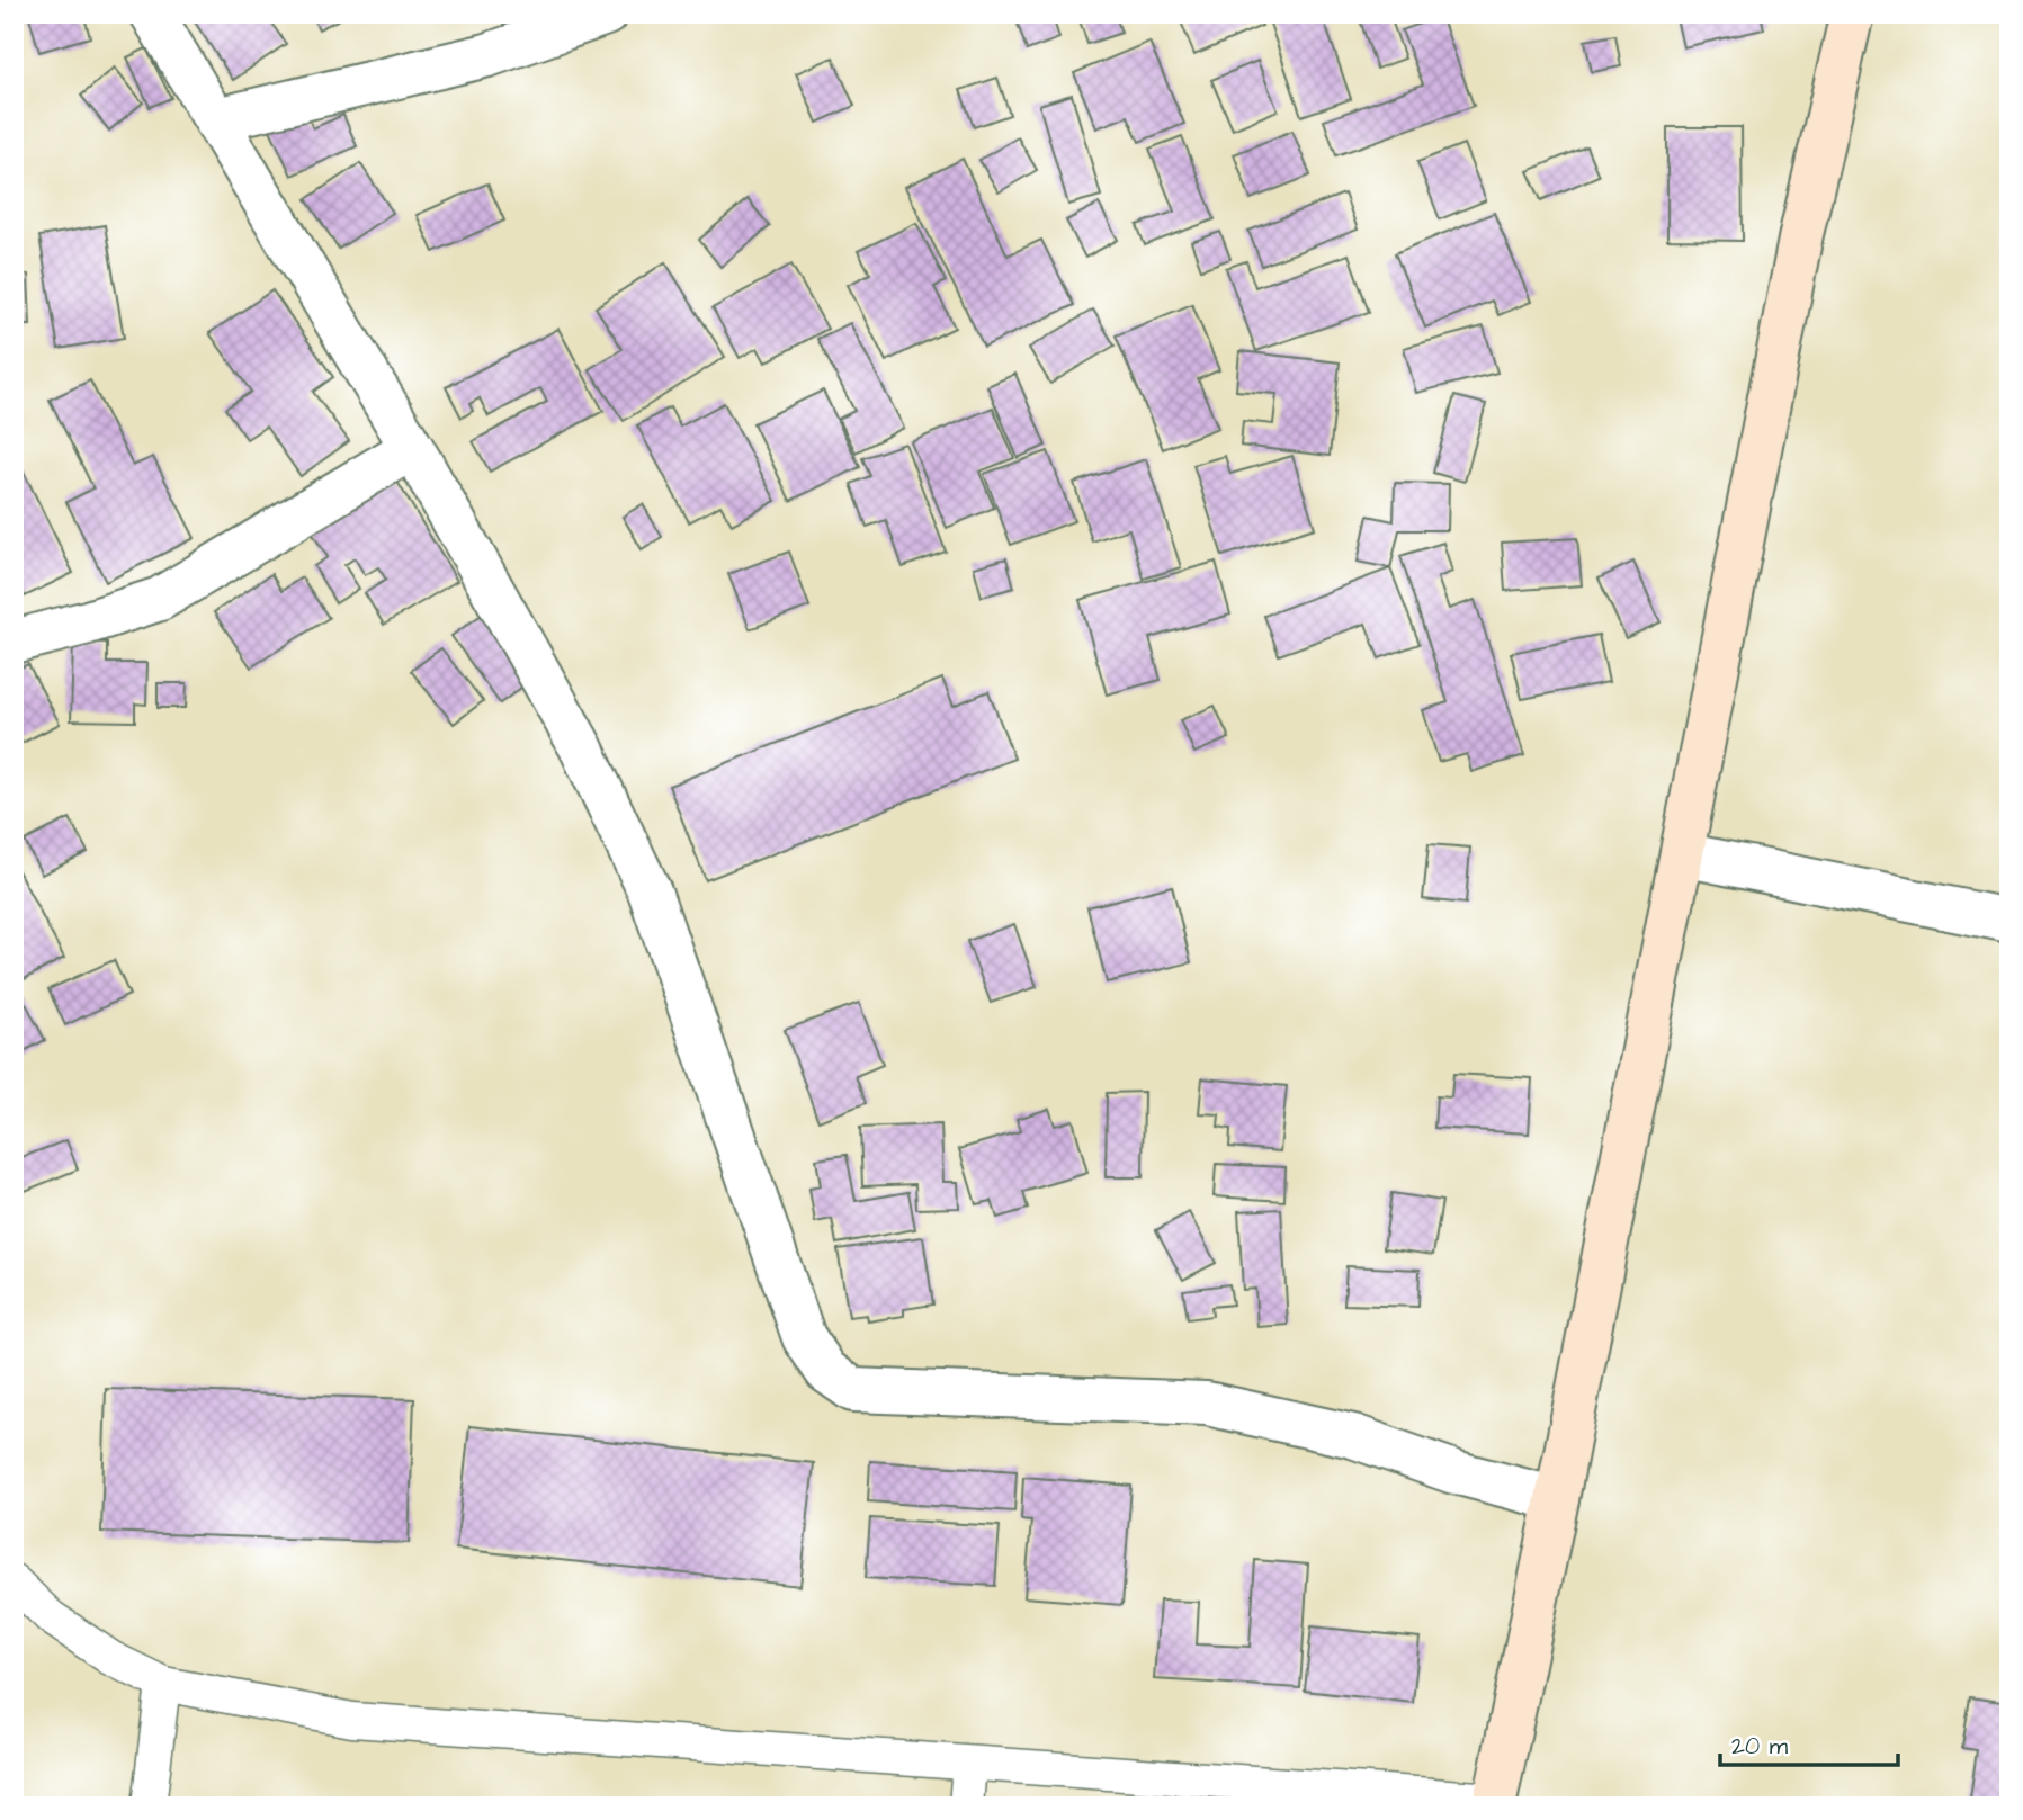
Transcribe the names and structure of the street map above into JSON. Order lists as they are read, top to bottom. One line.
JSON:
{"scale_bar":"20 m"}
